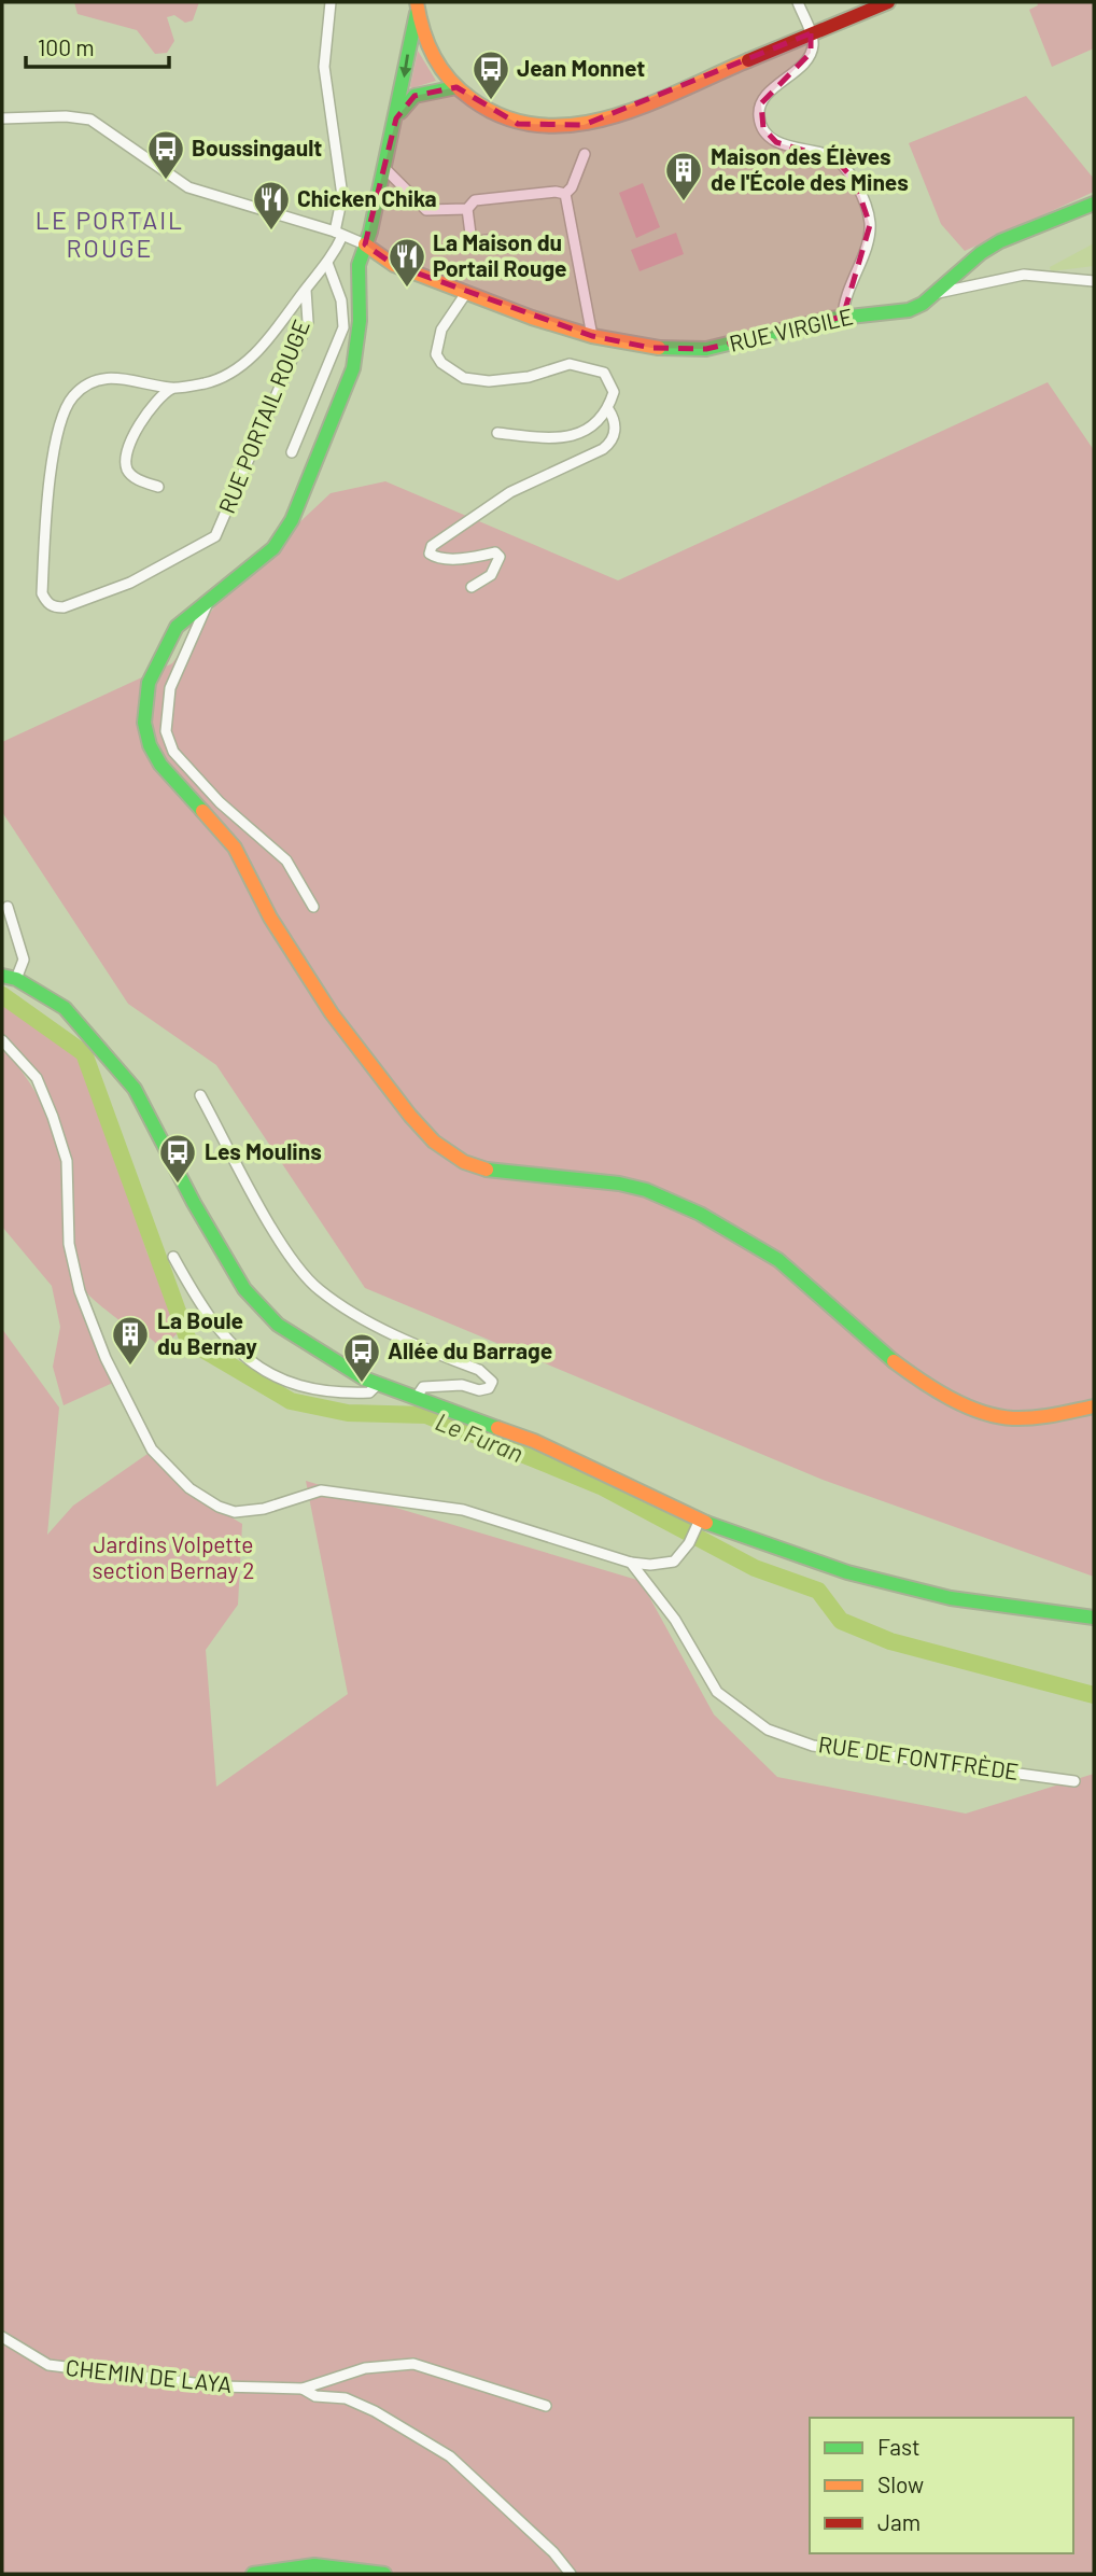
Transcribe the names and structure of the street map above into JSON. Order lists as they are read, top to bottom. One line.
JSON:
{"streets":{"street":["RUE VIRGILE","RUE PORTAIL ROUGE","RUE DE FONTFRÈDE","CHEMIN DE LAYA"]},"districts":["LE PORTAIL ROUGE"],"water":["Le Furan"],"parks":["Jardins Volpette section Bernay 2"],"places":{"bus stop":["Jean Monnet","Boussingault","Les Moulins","Allée du Barrage"],"building":["Maison des Élèves de l'École des Mines","La Boule du Bernay"],"restaurant":["Chicken Chika","La Maison du Portail Rouge"]},"legend":["Fast","Slow","Jam"],"scale_bar":"100 m"}
